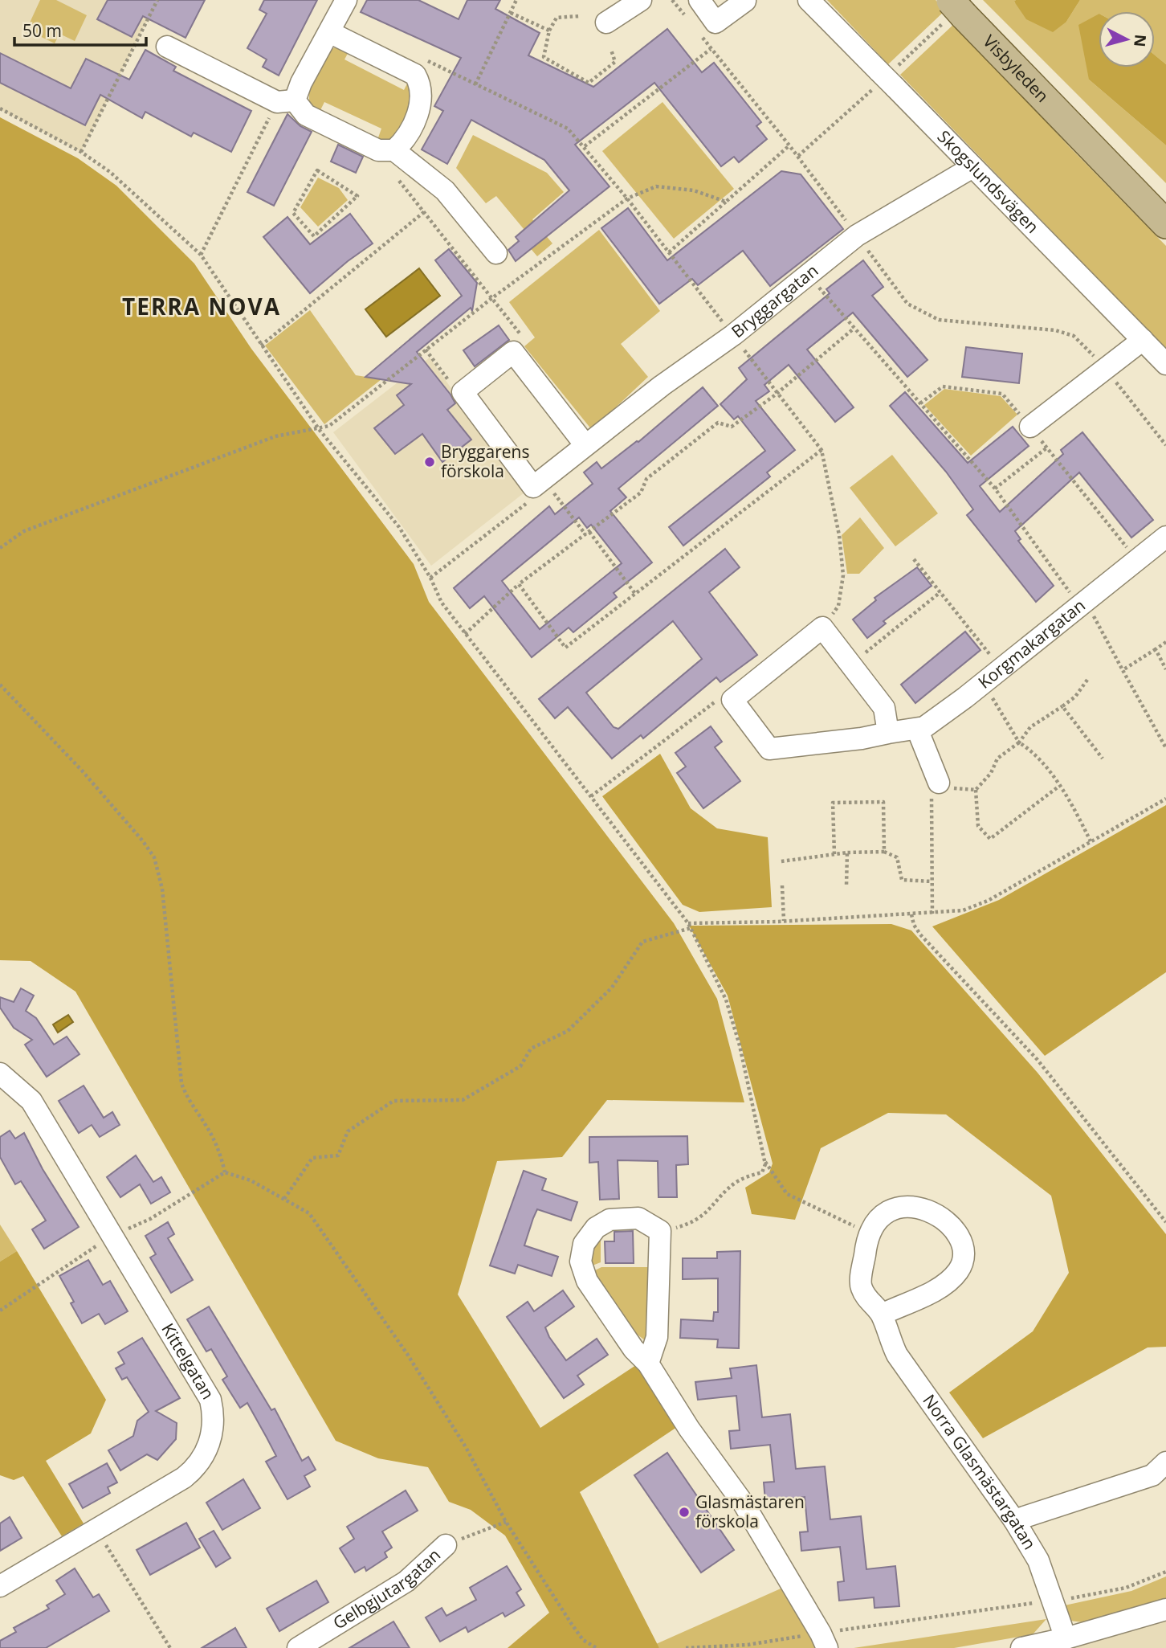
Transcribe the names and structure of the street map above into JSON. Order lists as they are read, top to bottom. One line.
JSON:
{"streets":{"main road":["Visbyleden"],"street":["Skogslundsvägen","Bryggargatan","Korgmakargatan","Kittelgatan","Norra Glasmästargatan","Gelbgjutargatan"]},"crossings":[["Skogslundsvägen","Bryggargatan"]],"districts":["TERRA NOVA"],"places":["Bryggarens förskola","Glasmästaren förskola"],"scale_bar":"50 m","north":"right"}
